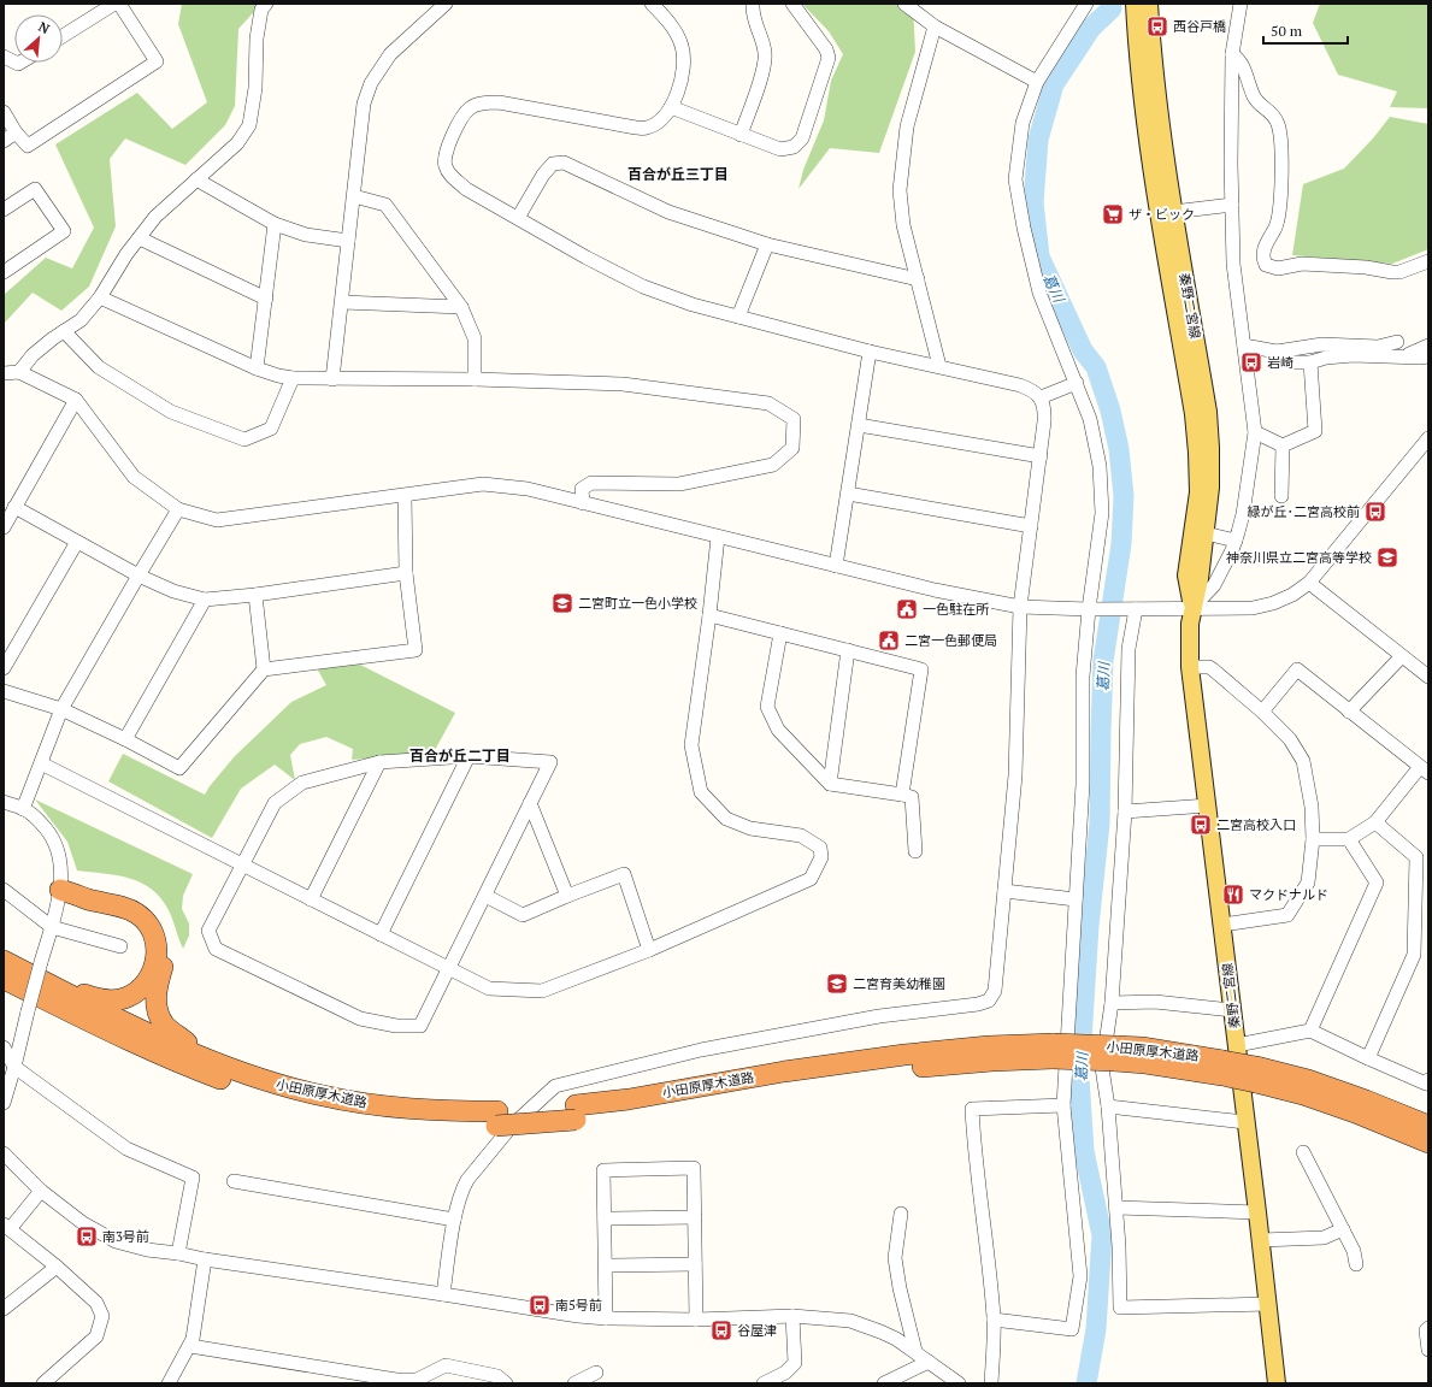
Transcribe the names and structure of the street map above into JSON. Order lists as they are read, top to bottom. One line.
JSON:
{"streets":{"highway":["小田原厚木道路"],"main road":["秦野二宮線"]},"districts":["百合が丘三丁目","百合が丘二丁目"],"water":["葛川"],"places":{"bus stop":["西谷戸橋","岩崎","緑が丘･二宮高校前","二宮高校入口","南3号前","南5号前","谷屋津"],"supermarket":["ザ・ビック"],"school or university":["神奈川県立二宮高等学校","二宮町立一色小学校","二宮育美幼稚園"],"public building":["一色駐在所","二宮一色郵便局"],"restaurant":["マクドナルド"]},"scale_bar":"50 m","north":"top right"}
